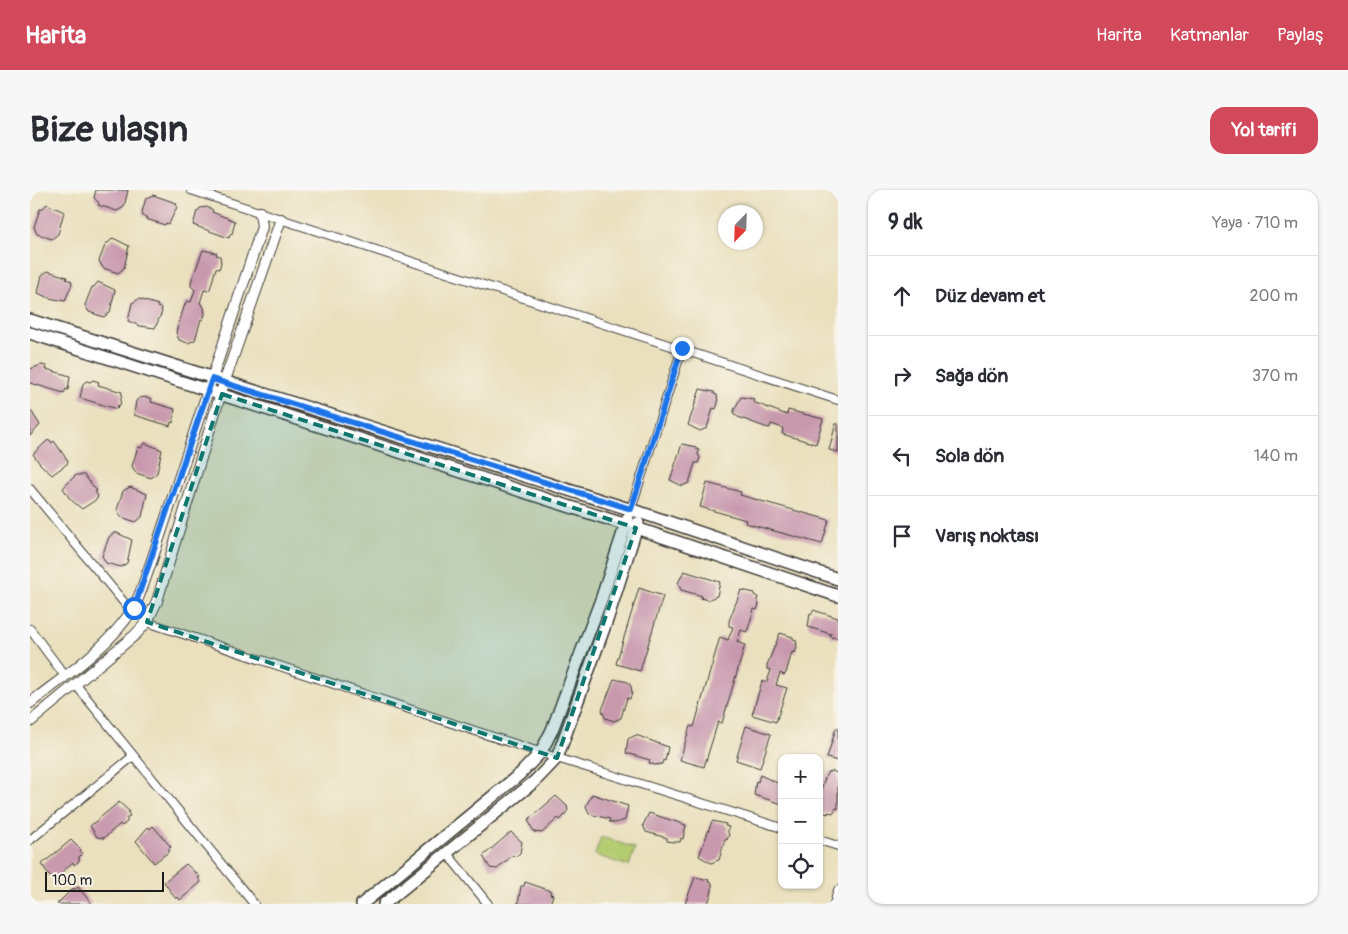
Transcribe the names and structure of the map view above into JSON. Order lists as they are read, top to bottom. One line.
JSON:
{"scale_bar":"100 m","north":"bottom left","page":{"header":"Harita","nav":["Harita","Katmanlar","Paylaş"],"buttons":"Yol tarifi","title":"Bize ulaşın","heading":["9 dk","Yaya · 710 m"],"list":[["Düz devam et","200 m"],["Sağa dön","370 m"],["Sola dön","140 m"],"Varış noktası"],"map_buttons":["+","−"],"scale":"100 m"}}
